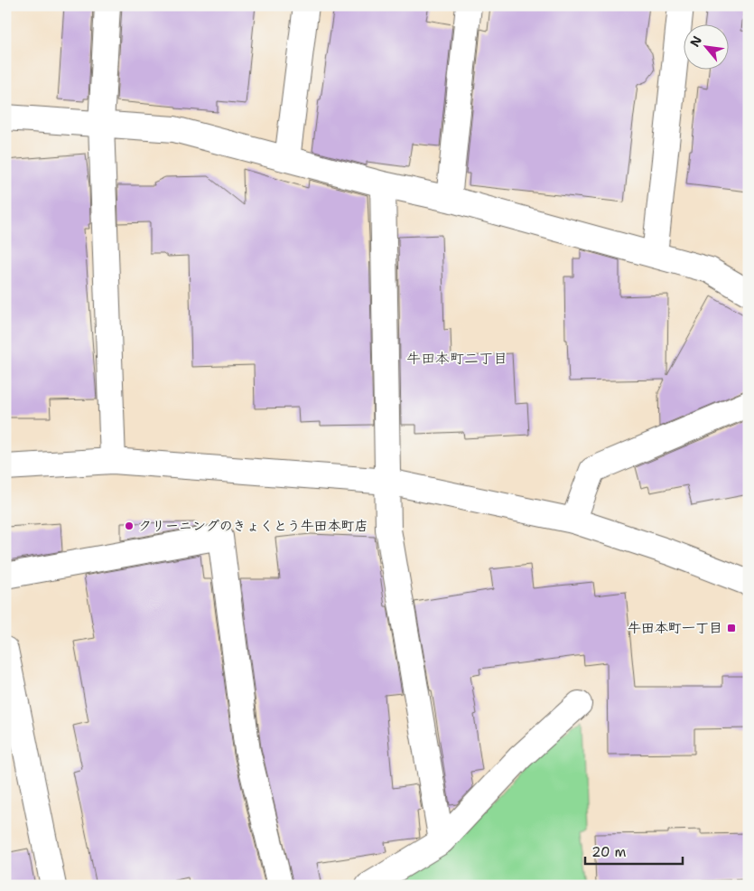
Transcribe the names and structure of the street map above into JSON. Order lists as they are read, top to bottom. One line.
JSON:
{"districts":["牛田本町二丁目"],"places":{"other":["クリーニングのきょくとう牛田本町店"],"transit":["牛田本町一丁目"]},"scale_bar":"20 m","north":"top left"}
